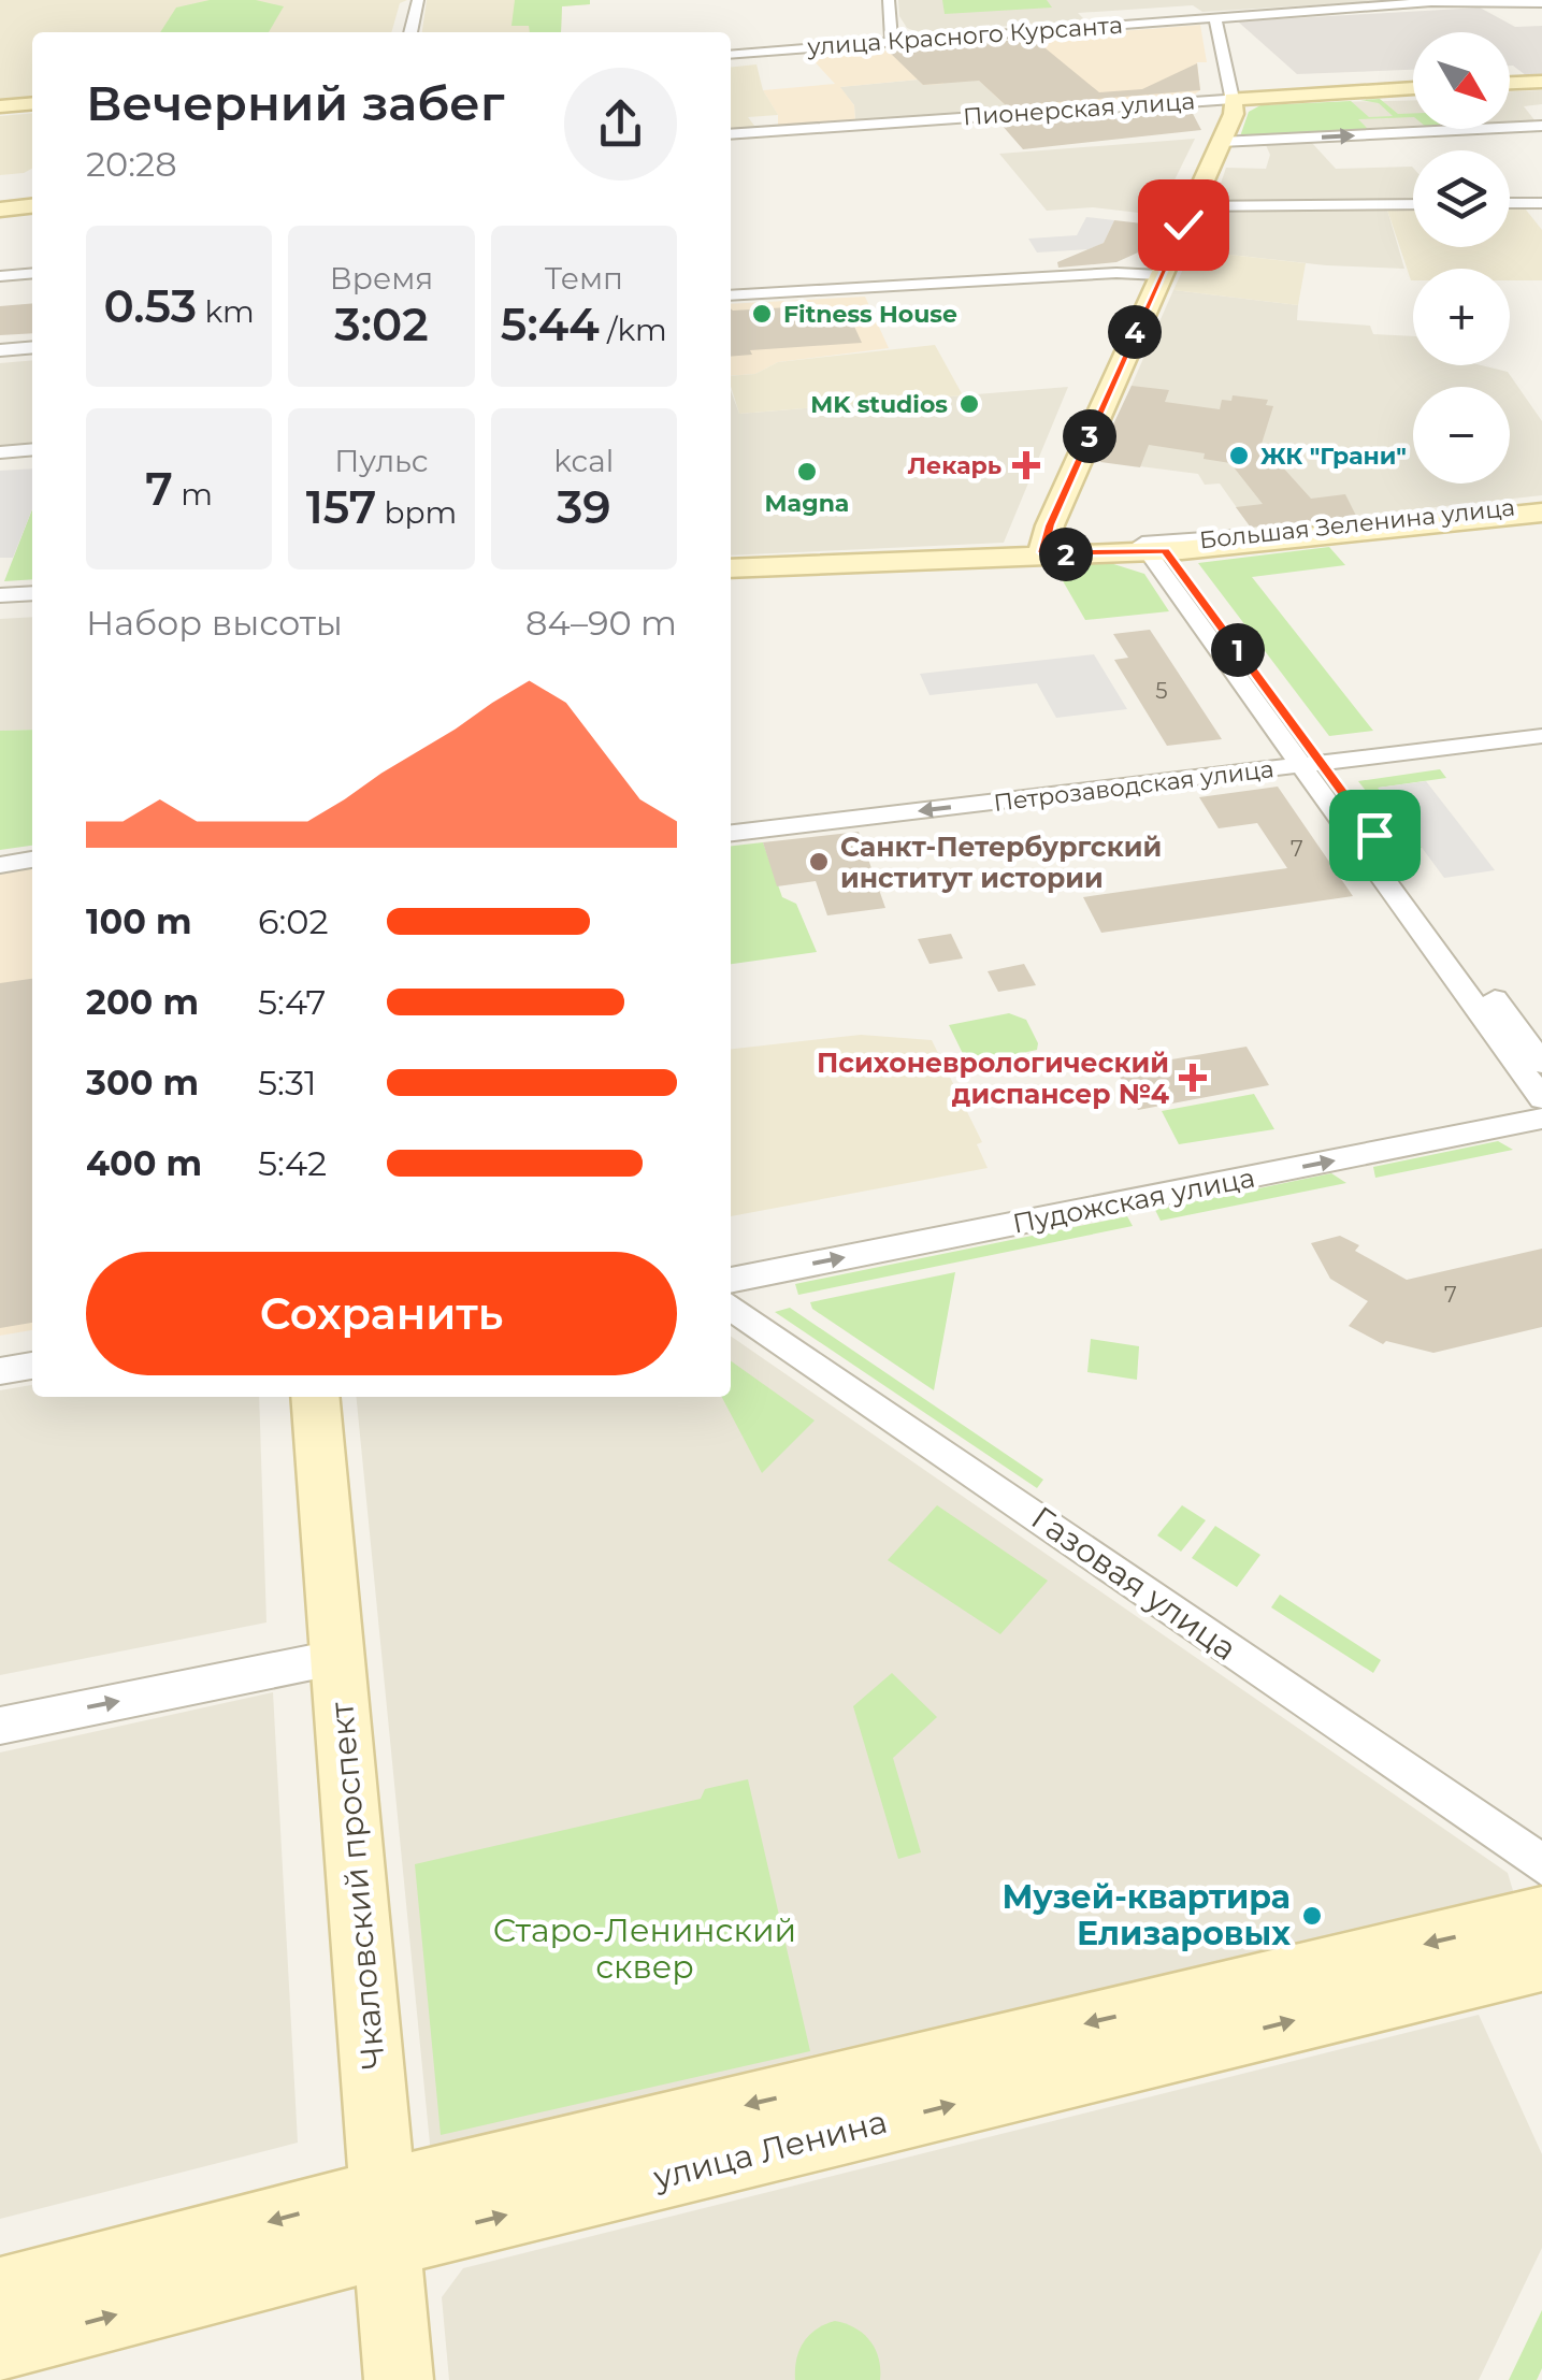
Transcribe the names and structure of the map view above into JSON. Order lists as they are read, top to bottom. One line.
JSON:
{"streets":{"main road":["Пионерская улица","Большая Зеленина улица","Чкаловский проспект","улица Ленина"],"street":["улица Красного Курсанта","Петрозаводская улица","Пудожская улица","Газовая улица"]},"crossings":[["Чкаловский проспект","улица Ленина"]],"one_way":["Петрозаводская улица","Пудожская улица"],"parks":["Старо-Ленинский сквер"],"places":{"other":["Fitness House","MK studios","ЖК \"Грани\"","Magna","Санкт-Петербургский институт истории","Музей-квартира Елизаровых"],"health":["Лекарь","Психоневрологический диспансер №4"]},"house_numbers":["5","7","7"],"north":"bottom right","page":{"map_buttons":["+","−"],"heading":["Вечерний забег","20:28"],"stats":[["0.53 km"],["Время","3:02"],["Темп","5:44 /km"],["7 m"],["Пульс","157 bpm"],["kcal","39"]],"pins":["4","3","2","1"],"chart":["Набор высоты","84–90 m"],"list":[{"name":"100 m","note":"6:02"},{"name":"200 m","note":"5:47"},{"name":"300 m","note":"5:31"},{"name":"400 m","note":"5:42"}],"buttons":"Сохранить"}}
